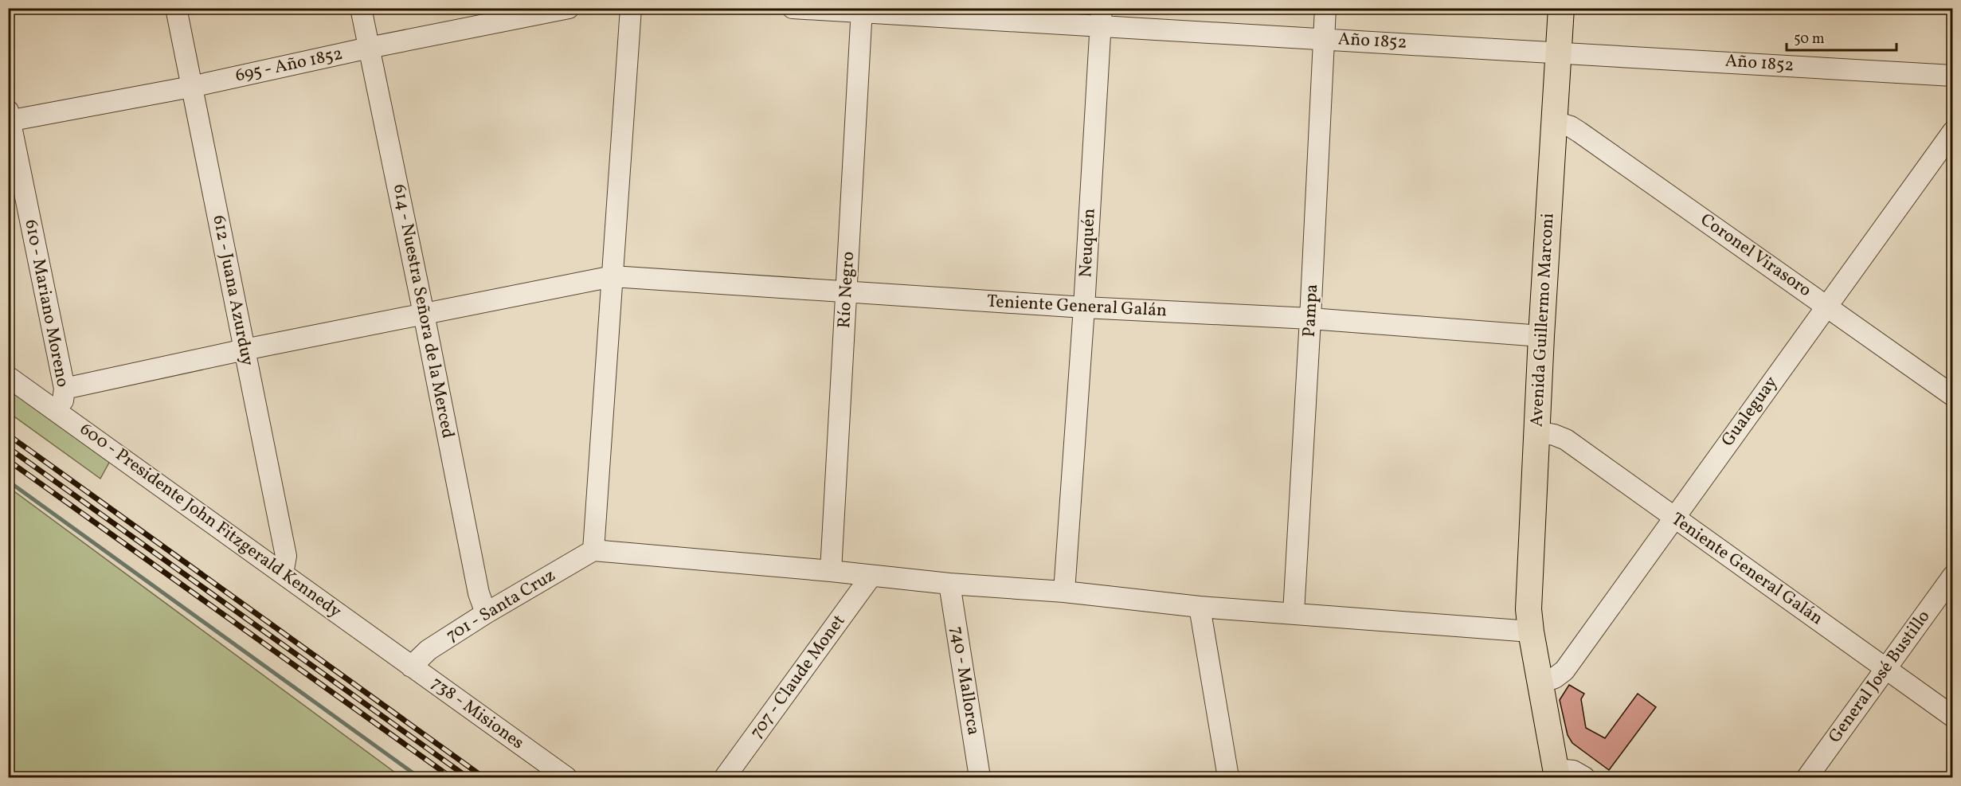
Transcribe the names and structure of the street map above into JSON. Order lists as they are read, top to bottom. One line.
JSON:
{"streets":{"main road":["Avenida Guillermo Marconi"],"street":["Año 1852","695 - Año 1852","Neuquén","Coronel Virasoro","Río Negro","612 - Juana Azurduy","610 - Mariano Moreno","Teniente General Galán","Pampa","614 - Nuestra Señora de la Merced","Gualeguay","600 - Presidente John Fitzgerald Kennedy","701 - Santa Cruz","707 - Claude Monet","General José Bustillo","740 - Mallorca","738 - Misiones"]},"crossings":[["Año 1852","Neuquén"],["Año 1852","Río Negro"],["Año 1852","Pampa"],["Año 1852","Avenida Guillermo Marconi"],["695 - Año 1852","612 - Juana Azurduy"],["695 - Año 1852","610 - Mariano Moreno"],["695 - Año 1852","614 - Nuestra Señora de la Merced"],["Neuquén","Teniente General Galán"],["Coronel Virasoro","Avenida Guillermo Marconi"],["Coronel Virasoro","Gualeguay"],["Río Negro","Teniente General Galán"],["612 - Juana Azurduy","Teniente General Galán"],["612 - Juana Azurduy","600 - Presidente John Fitzgerald Kennedy"],["610 - Mariano Moreno","Teniente General Galán"],["610 - Mariano Moreno","600 - Presidente John Fitzgerald Kennedy"],["Teniente General Galán","Pampa"],["Teniente General Galán","614 - Nuestra Señora de la Merced"],["Teniente General Galán","Avenida Guillermo Marconi"],["Teniente General Galán","Gualeguay"],["Teniente General Galán","General José Bustillo"],["614 - Nuestra Señora de la Merced","701 - Santa Cruz"],["Avenida Guillermo Marconi","Gualeguay"],["600 - Presidente John Fitzgerald Kennedy","701 - Santa Cruz"],["600 - Presidente John Fitzgerald Kennedy","738 - Misiones"],["701 - Santa Cruz","738 - Misiones"]],"scale_bar":"50 m"}
